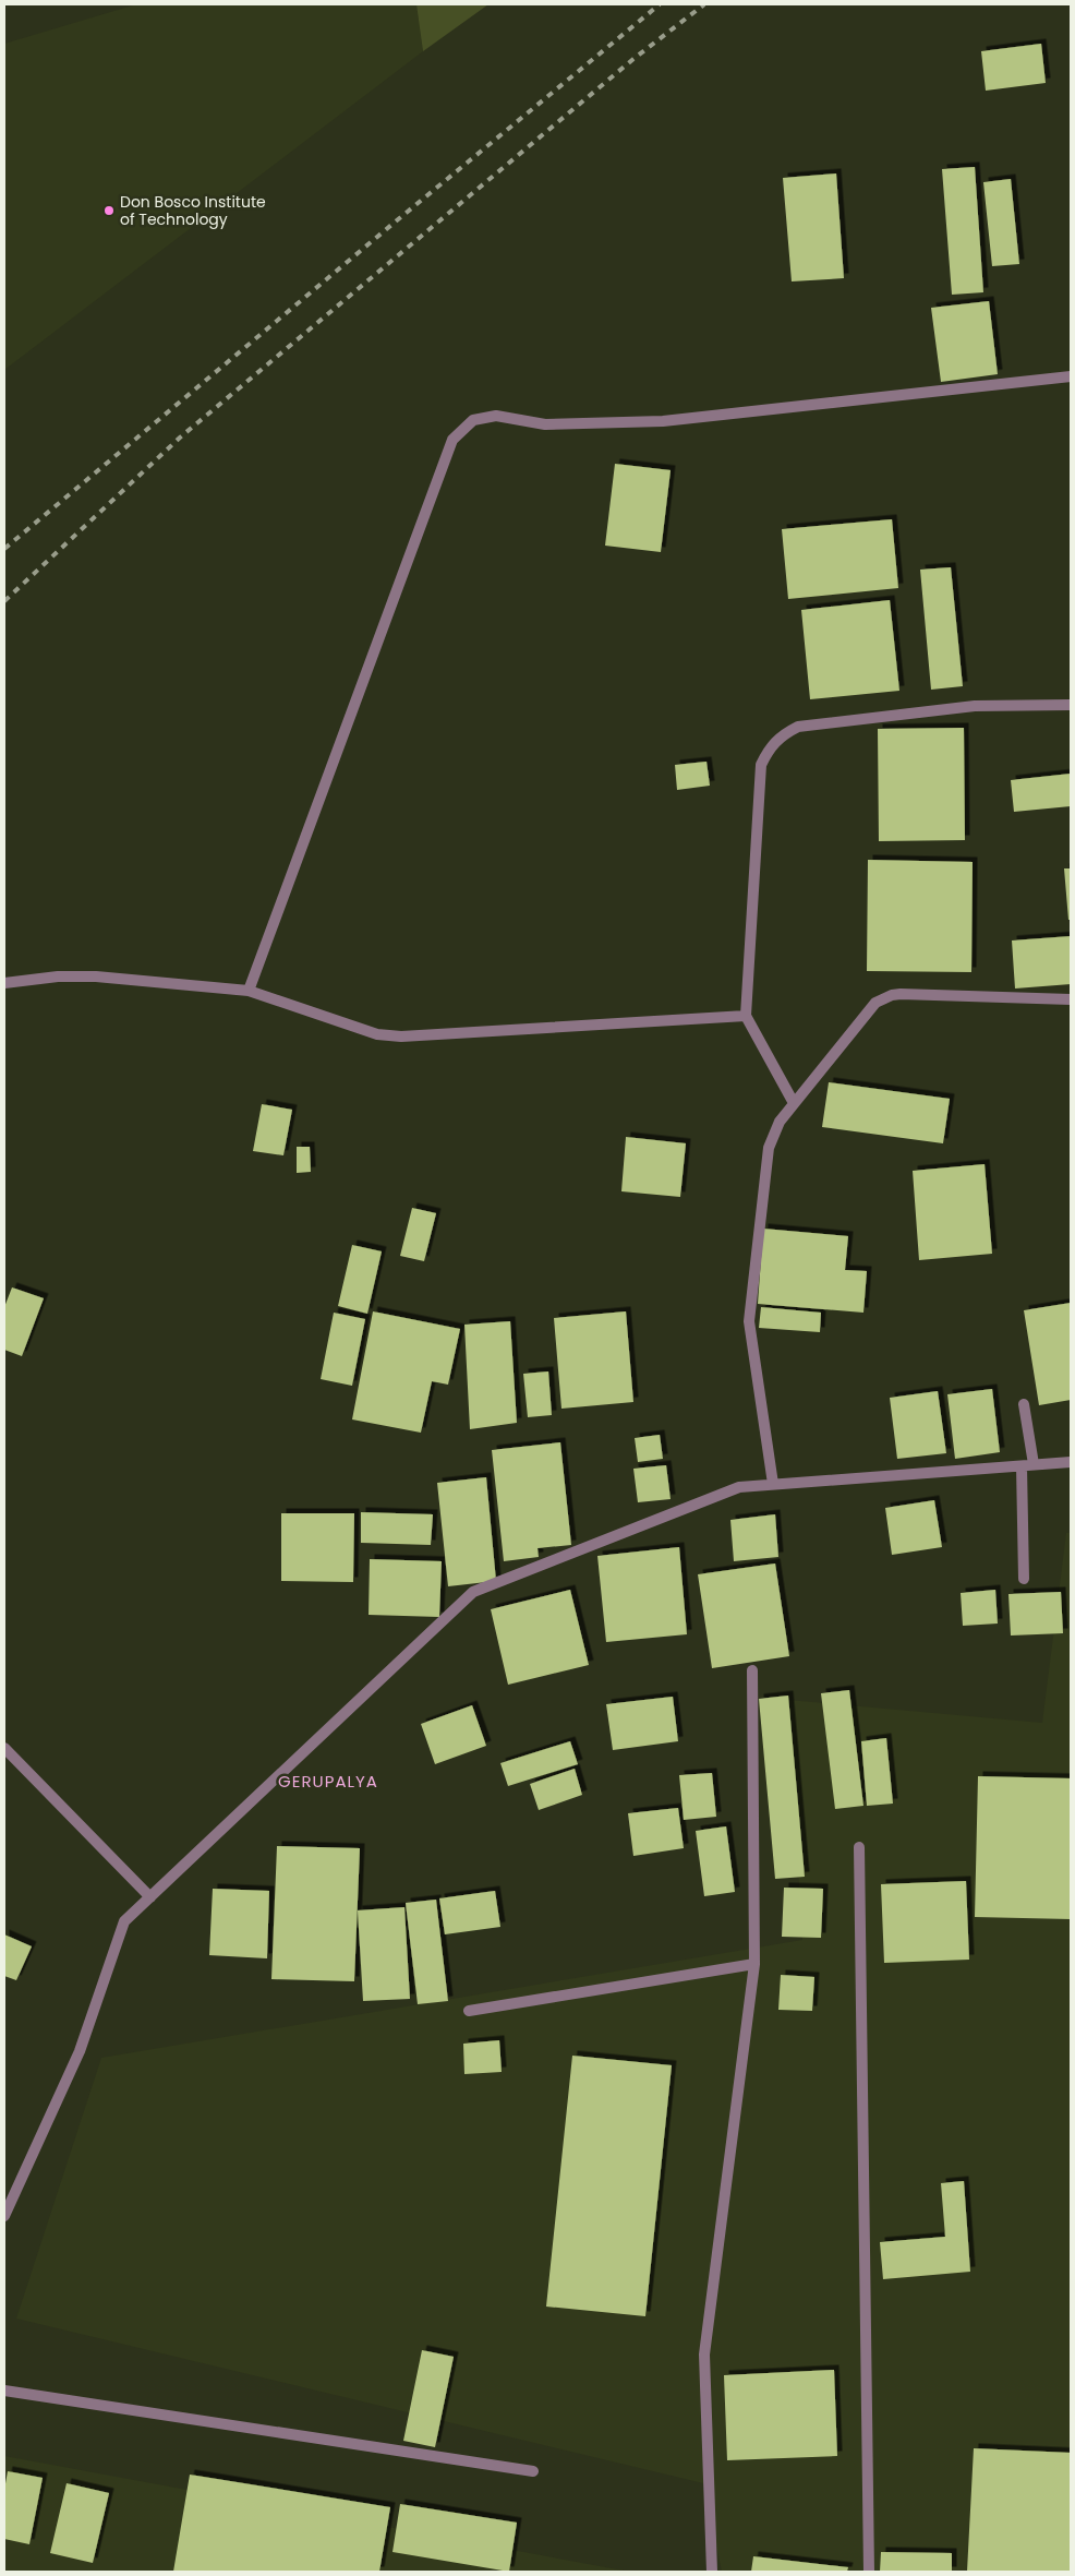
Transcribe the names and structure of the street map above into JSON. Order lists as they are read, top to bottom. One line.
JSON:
{"districts":["GERUPALYA"],"places":["Don Bosco Institute of Technology"]}
